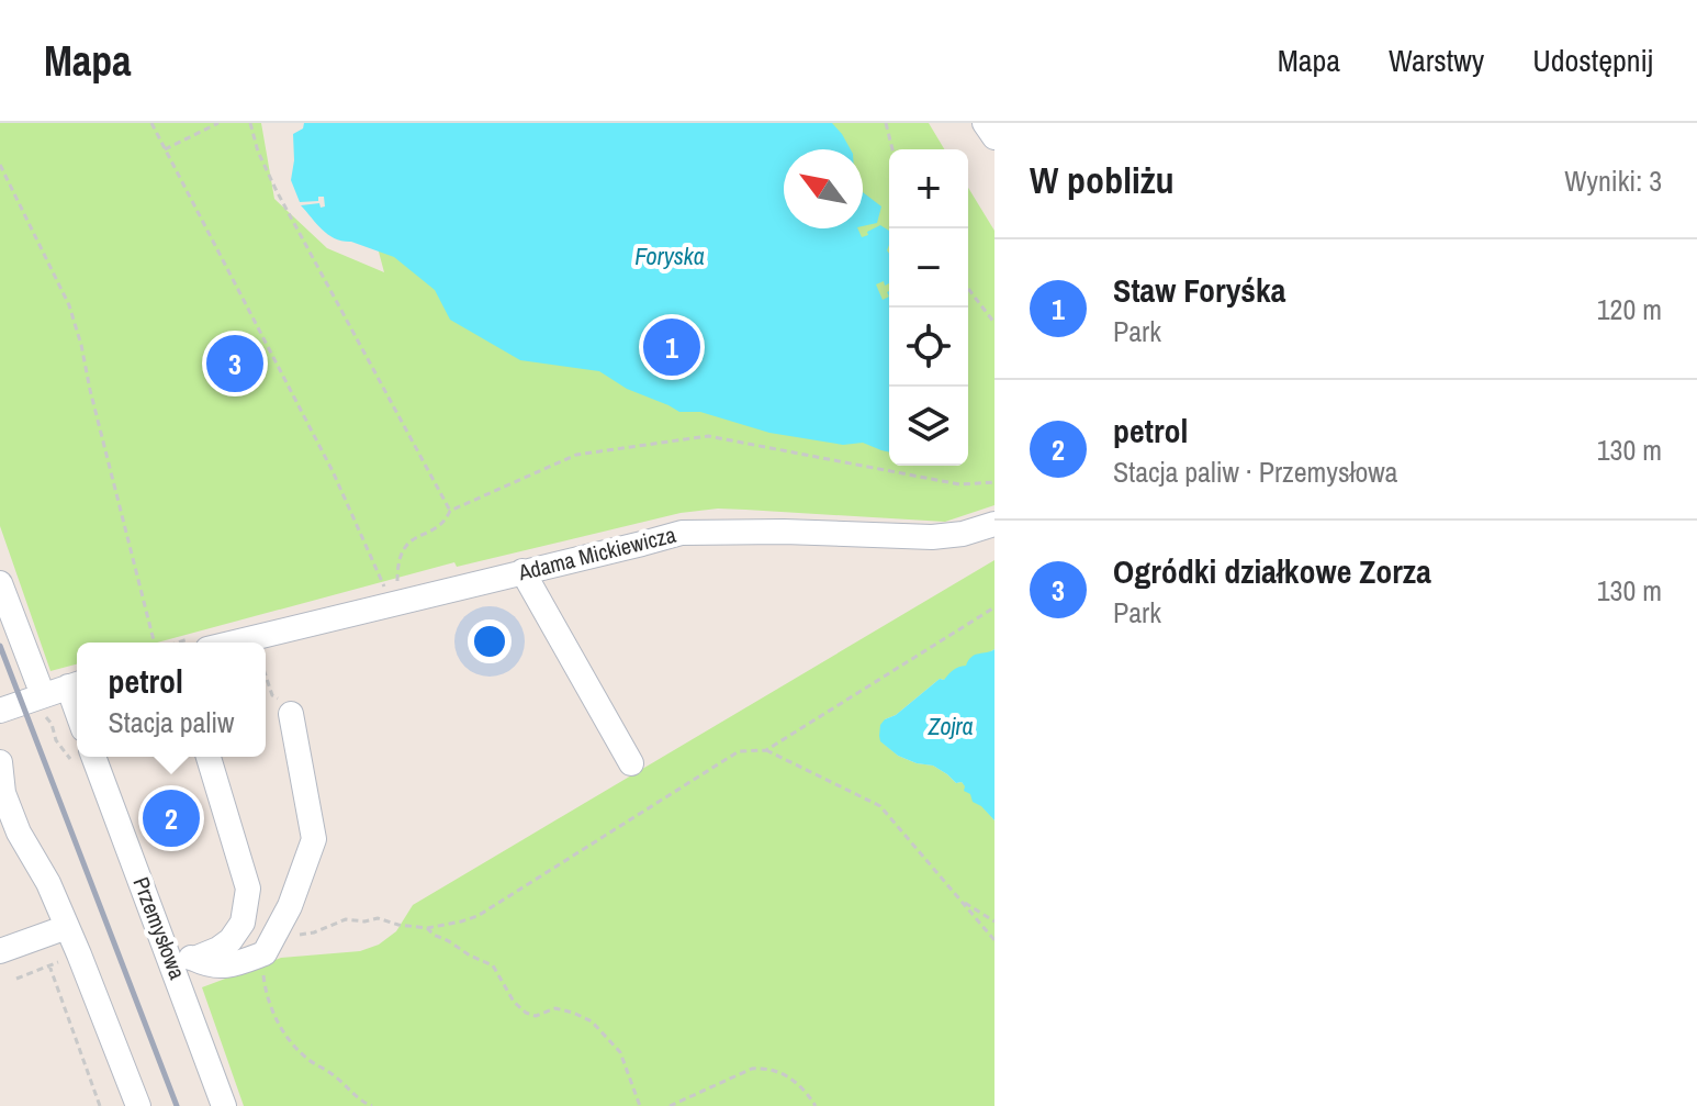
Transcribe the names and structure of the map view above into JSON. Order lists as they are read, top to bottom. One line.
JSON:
{"streets":{"street":["Adama Mickiewicza","Przemysłowa"]},"water":["Foryska","Zojra"],"north":"top left","page":{"header":"Mapa","nav":["Mapa","Warstwy","Udostępnij"],"heading":["W pobliżu","Wyniki: 3"],"map_buttons":["+","−"],"list":[{"mark":"1","name":"Staw Foryśka","note":"Park","value":"120 m"},{"mark":"2","name":"petrol","note":"Stacja paliw · Przemysłowa","value":"130 m"},{"mark":"3","name":"Ogródki działkowe Zorza","note":"Park","value":"130 m"}],"pins":["1","3","2"],"popup":["petrol","Stacja paliw"]}}
